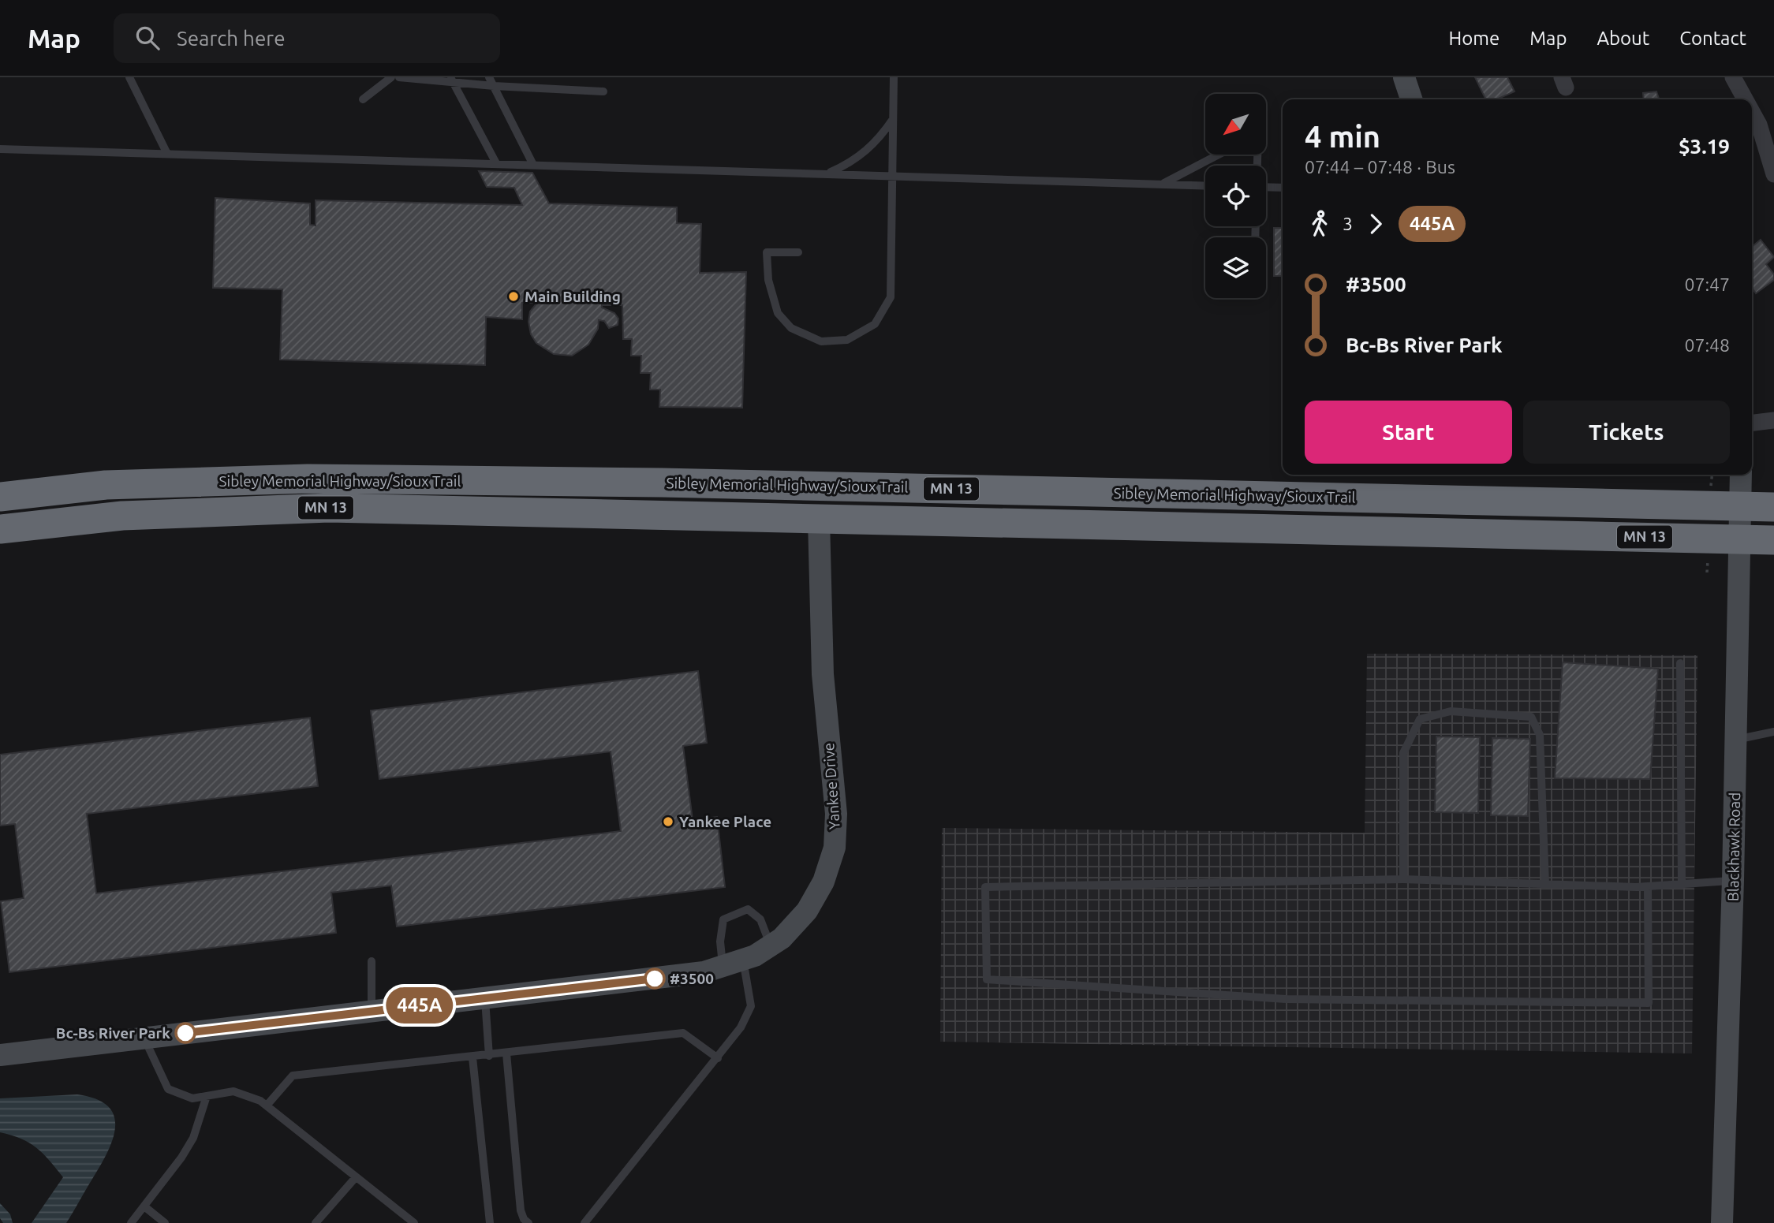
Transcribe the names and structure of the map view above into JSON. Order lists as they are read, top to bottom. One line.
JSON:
{"streets":{"highway":["Sibley Memorial Highway/Sioux Trail","MN 13"],"street":["Yankee Drive","Blackhawk Road"]},"crossings":[["Sibley Memorial Highway/Sioux Trail","MN 13"],["Sibley Memorial Highway/Sioux Trail","Yankee Drive"],["Sibley Memorial Highway/Sioux Trail","Blackhawk Road"],["MN 13","Blackhawk Road"]],"places":["Main Building","Yankee Place","#3500","Bc-Bs River Park"],"lines":["bus line 445A"],"north":"bottom left","page":{"header":"Map","search":"Search here","nav":["Home","Map","About","Contact"],"on_map":"445A","heading":["4 min","07:44 – 07:48 · Bus","$3.19"],"legs":["3","445A"],"list":[{"name":"#3500","value":"07:47"},{"name":"Bc-Bs River Park","value":"07:48"}],"buttons":["Start","Tickets"]}}
